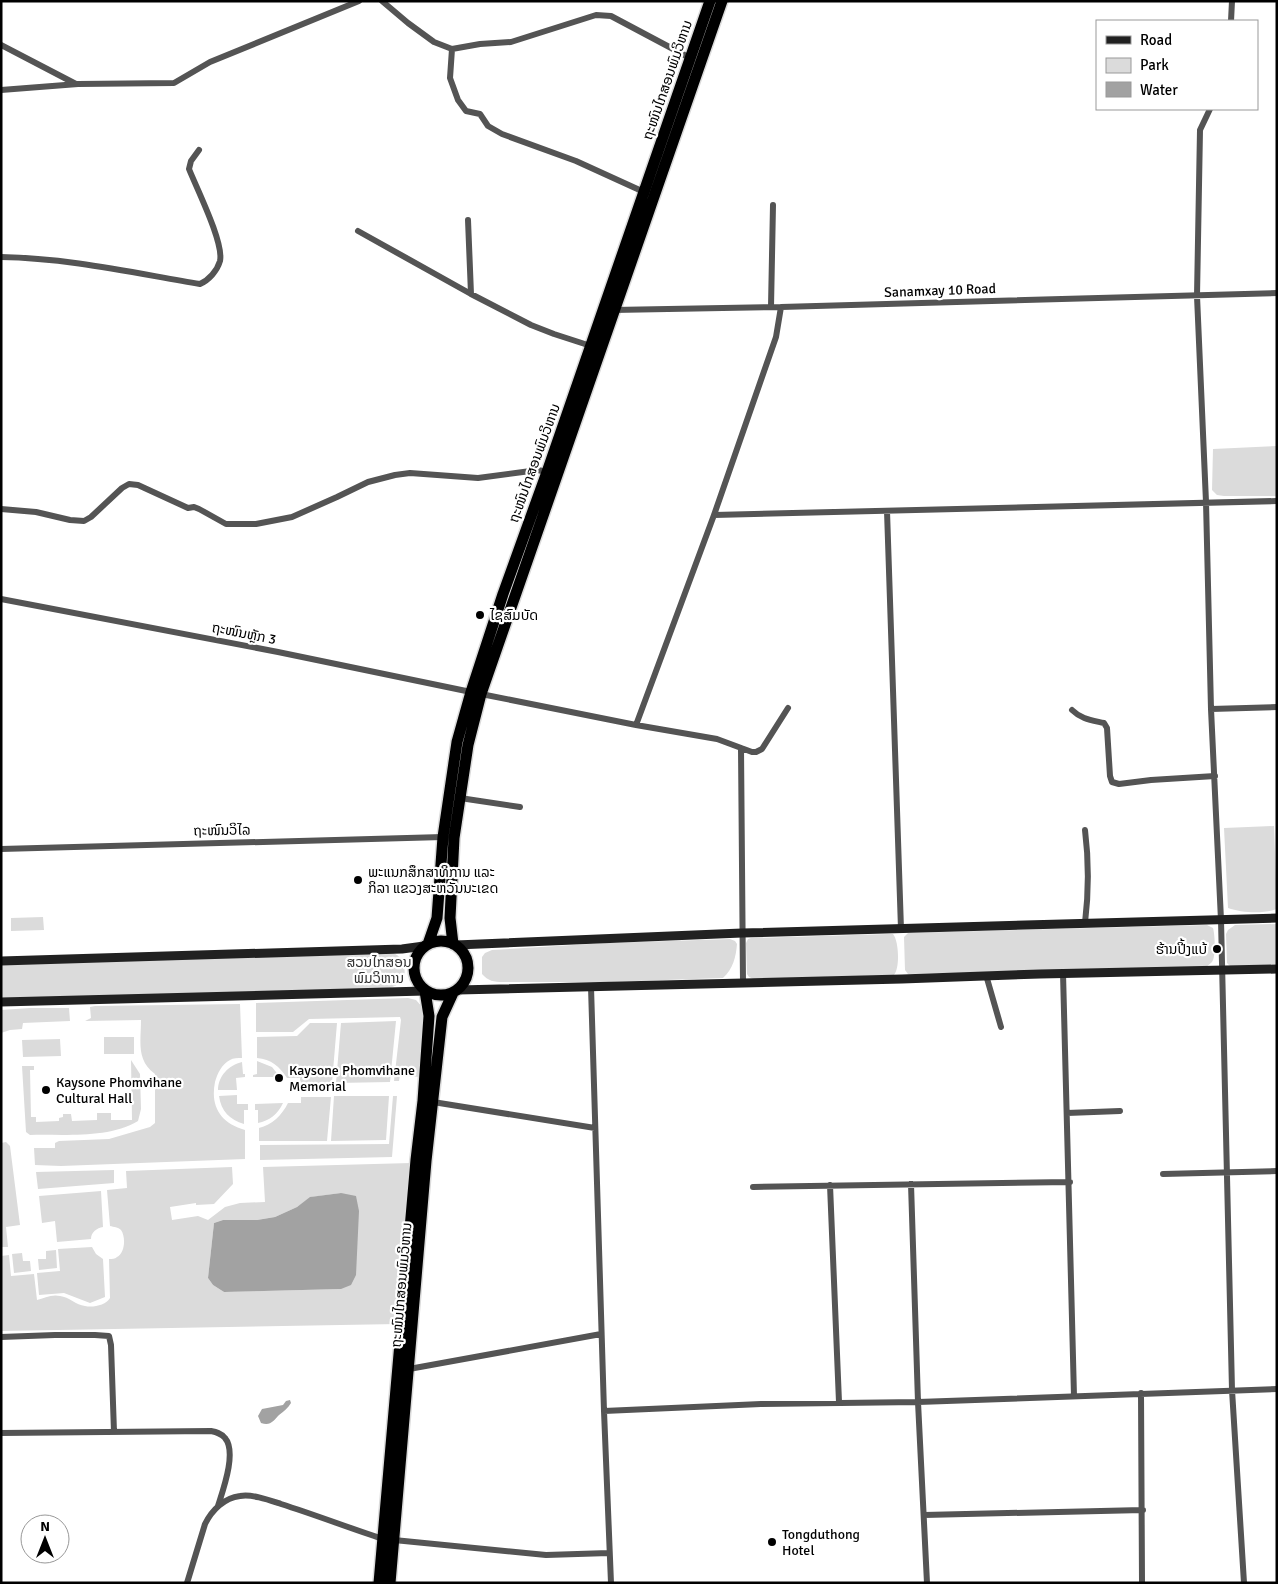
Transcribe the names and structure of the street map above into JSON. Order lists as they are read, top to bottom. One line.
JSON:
{"streets":{"highway":["ຖະໜົນໄກສອນພົມວິຫານ"],"street":["Sanamxay 10 Road","ຖະໜົນຫຼັກ 3","ຖະໜົນວິໄລ"]},"crossings":[["ຖະໜົນໄກສອນພົມວິຫານ","Sanamxay 10 Road"],["ຖະໜົນໄກສອນພົມວິຫານ","ຖະໜົນຫຼັກ 3"],["ຖະໜົນໄກສອນພົມວິຫານ","ຖະໜົນວິໄລ"]],"parks":["ສວນໄກສອນ ພົມວິຫານ"],"places":["ໄຊສົມບັດ","ພະແນກສຶກສາທິການ ແລະ ກິລາ ແຂວງສະຫວັນນະເຂດ","ຮ້ານປີ້ງແບ້","Kaysone Phomvihane Memorial","Kaysone Phomvihane Cultural Hall","Tongduthong Hotel"],"legend":["Road","Park","Water"],"north":"top"}
